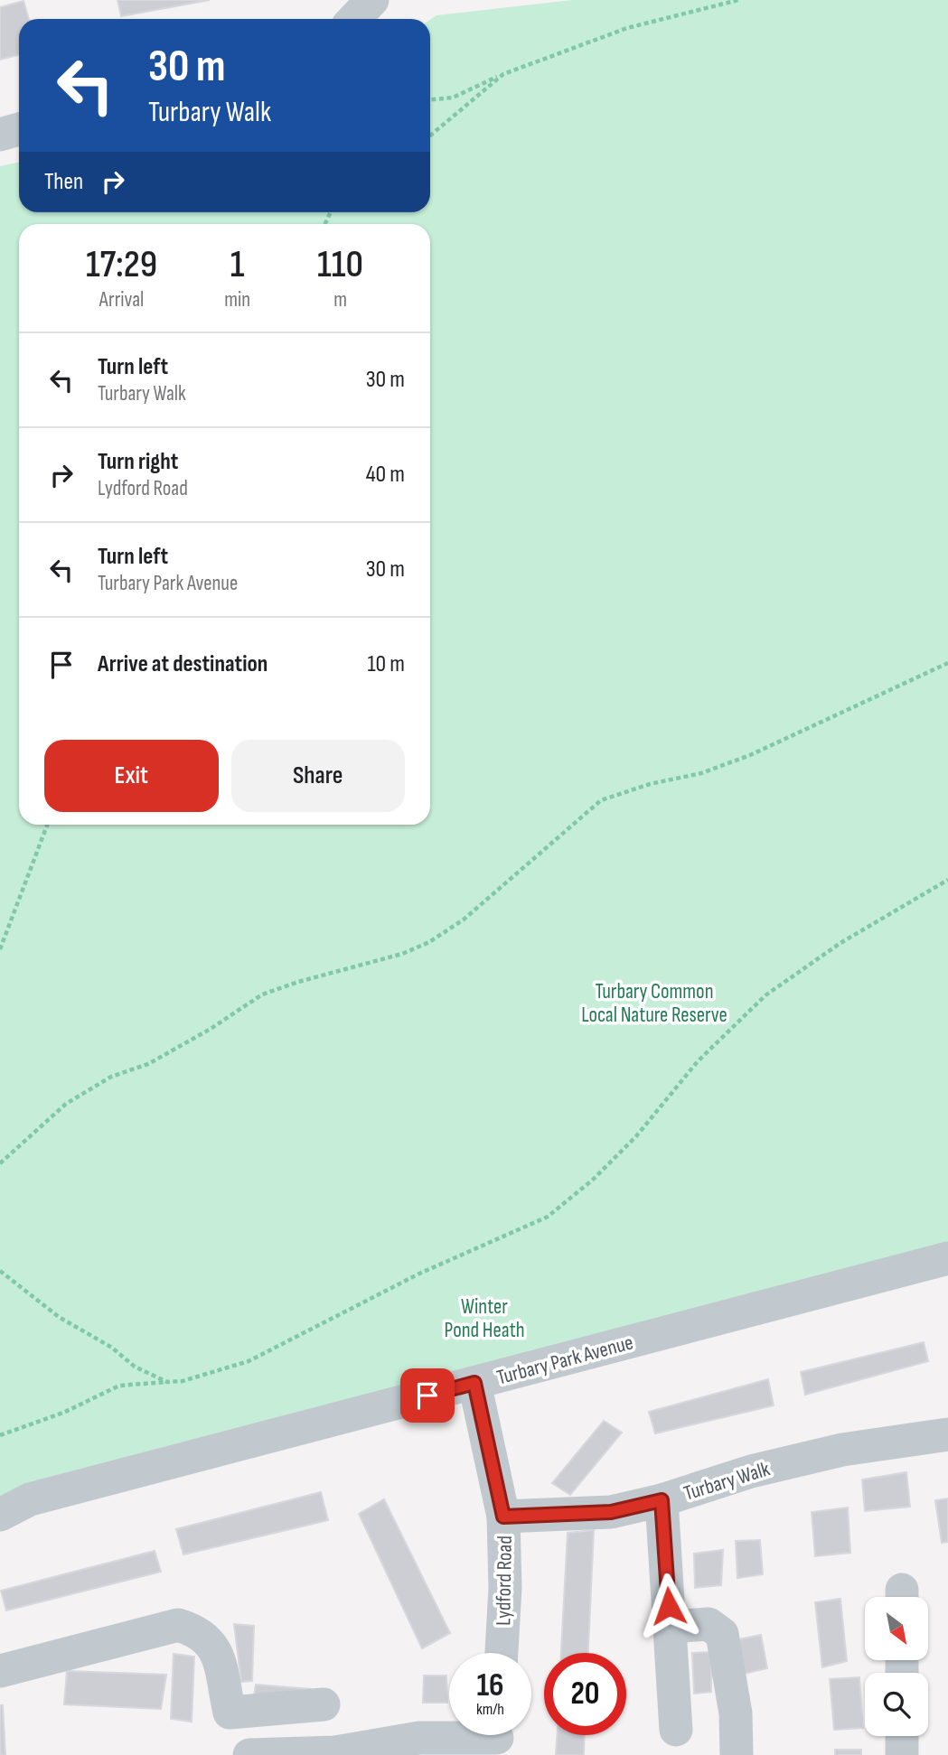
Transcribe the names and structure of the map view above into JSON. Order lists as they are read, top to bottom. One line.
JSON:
{"streets":{"street":["Turbary Park Avenue","Turbary Walk","Lydford Road"]},"crossings":[["Turbary Park Avenue","Lydford Road"],["Turbary Walk","Lydford Road"]],"parks":["Turbary Common Local Nature Reserve","Winter Pond Heath"],"north":"bottom right","page":{"turn":["30 m","Turbary Walk"],"then":"Then","eta":["17:29","Arrival","1","min","110","m"],"list":[{"name":"Turn left","note":"Turbary Walk","value":"30 m"},{"name":"Turn right","note":"Lydford Road","value":"40 m"},{"name":"Turn left","note":"Turbary Park Avenue","value":"30 m"},{"name":"Arrive at destination","value":"10 m"}],"buttons":["Exit","Share"],"speed":"16 km/h","limit":"20"}}
